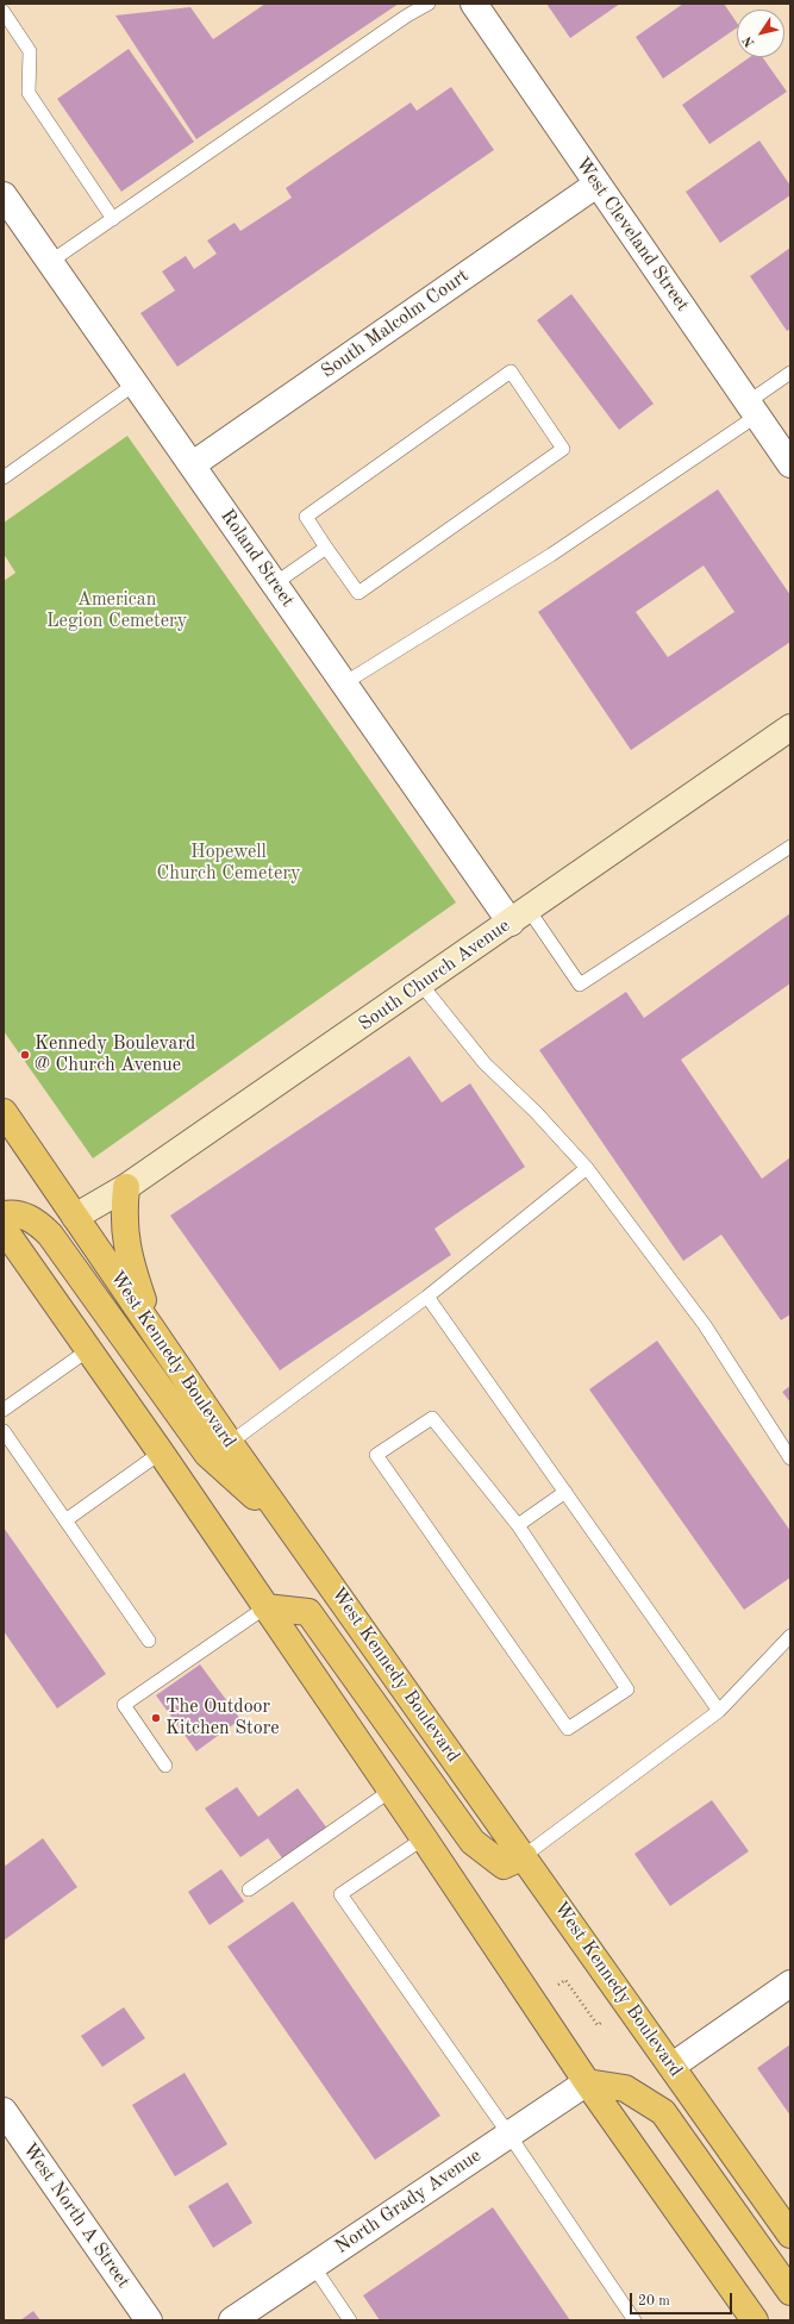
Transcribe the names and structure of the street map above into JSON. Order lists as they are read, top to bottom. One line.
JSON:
{"streets":{"main road":["West Kennedy Boulevard"],"street":["West Cleveland Street","South Malcolm Court","Roland Street","South Church Avenue","North Grady Avenue","West North A Street"]},"crossings":[["West Cleveland Street","South Malcolm Court"],["South Malcolm Court","Roland Street"],["Roland Street","South Church Avenue"],["South Church Avenue","West Kennedy Boulevard"]],"parks":["American Legion Cemetery","Hopewell Church Cemetery"],"places":["Kennedy Boulevard @ Church Avenue","The Outdoor Kitchen Store"],"scale_bar":"20 m","north":"bottom left"}
